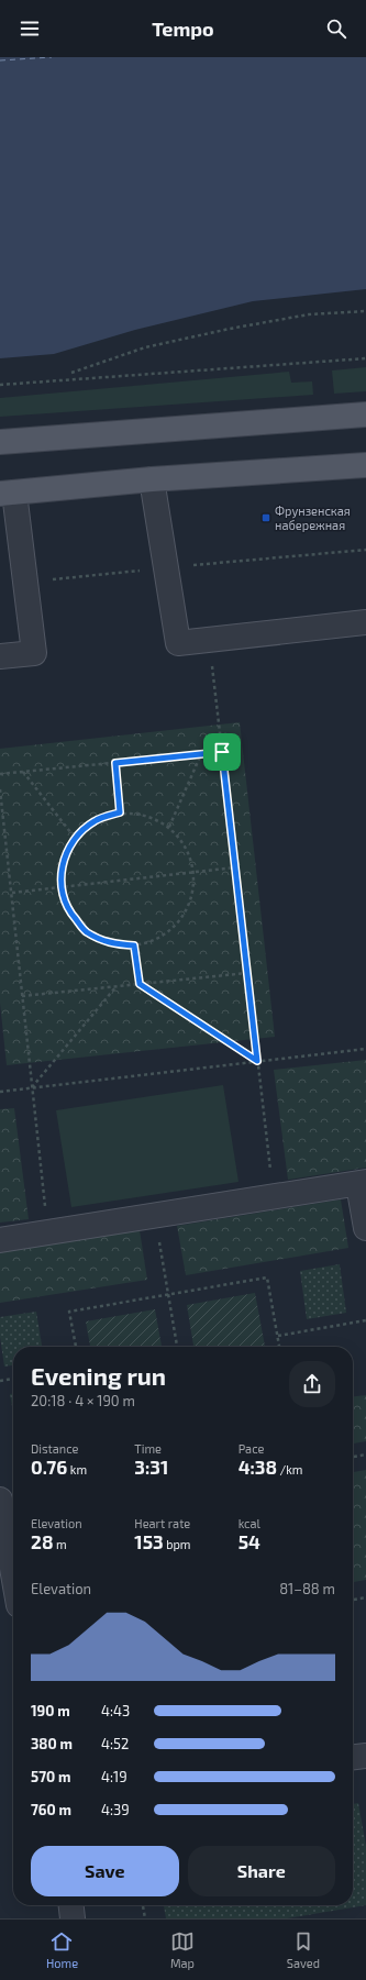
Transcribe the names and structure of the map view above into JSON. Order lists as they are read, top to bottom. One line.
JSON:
{"places":{"transit":["Фрунзенская набережная"]},"page":{"header":"Tempo","heading":["Evening run","20:18 · 4 × 190 m"],"stats":[["Distance","0.76 km"],["Time","3:31"],["Pace","4:38 /km"],["Elevation","28 m"],["Heart rate","153 bpm"],["kcal","54"]],"chart":["Elevation","81–88 m"],"list":[{"name":"190 m","note":"4:43"},{"name":"380 m","note":"4:52"},{"name":"570 m","note":"4:19"},{"name":"760 m","note":"4:39"}],"buttons":["Save","Share"],"tabs":["Home","Map","Saved"]}}
